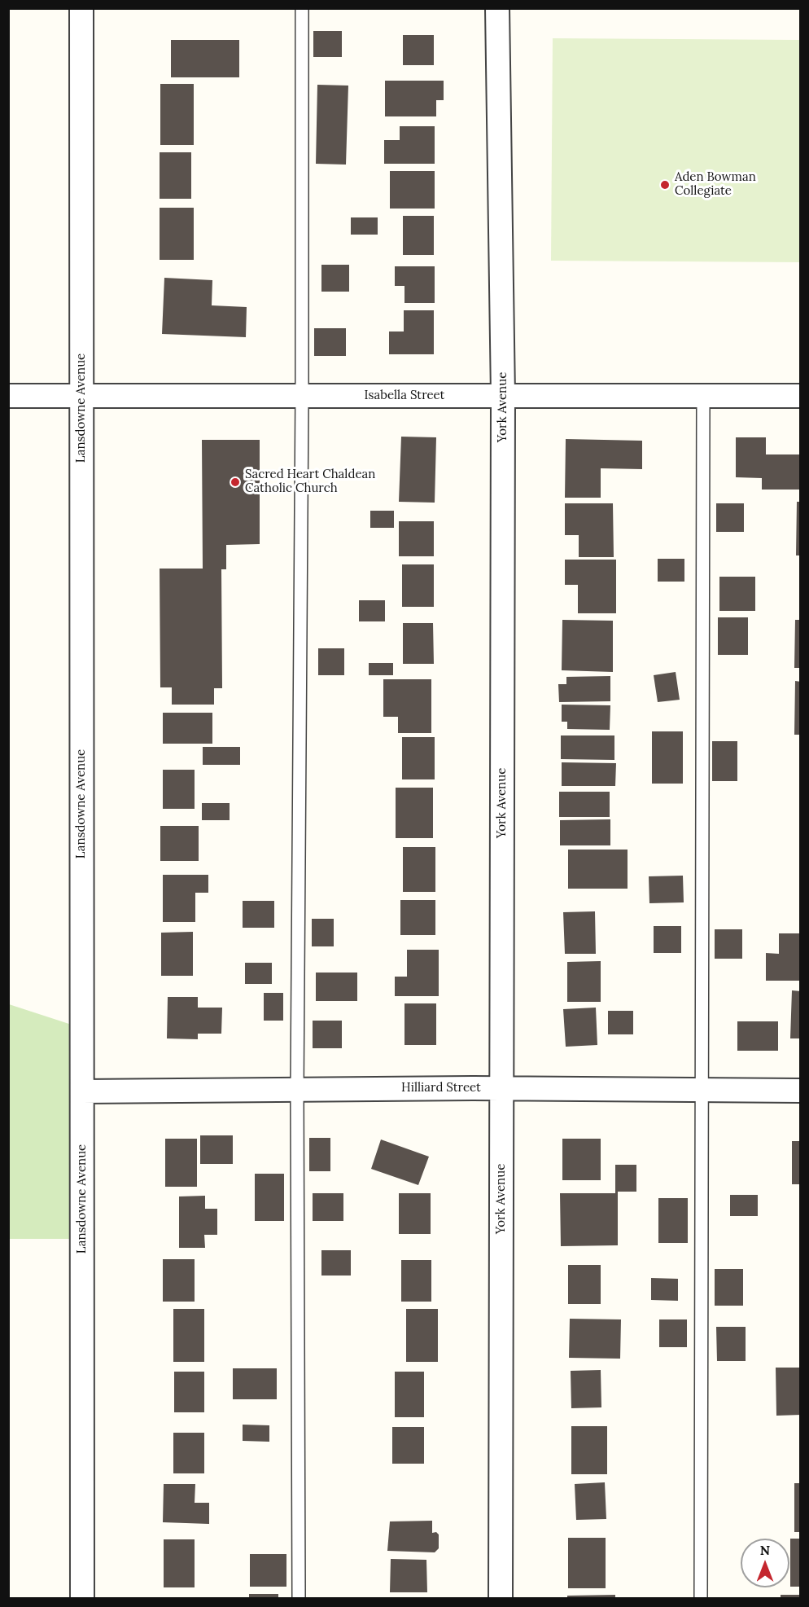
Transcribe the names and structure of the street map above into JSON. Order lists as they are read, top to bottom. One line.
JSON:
{"streets":{"street":["Isabella Street","York Avenue","Lansdowne Avenue","Hilliard Street"]},"crossings":[["Isabella Street","York Avenue"],["Isabella Street","Lansdowne Avenue"],["York Avenue","Hilliard Street"],["Lansdowne Avenue","Hilliard Street"]],"places":["Aden Bowman Collegiate","Sacred Heart Chaldean Catholic Church"],"north":"top"}
